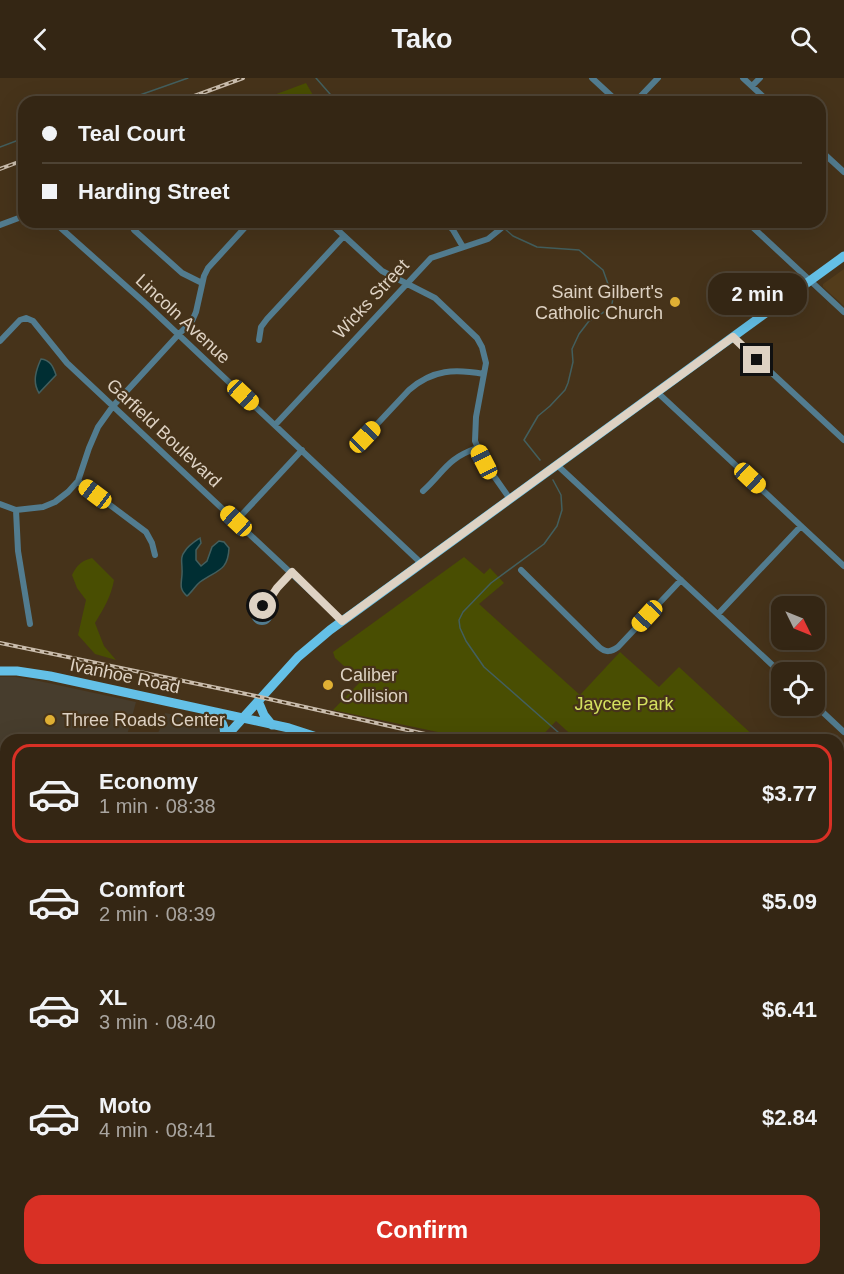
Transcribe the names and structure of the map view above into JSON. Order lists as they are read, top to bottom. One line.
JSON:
{"streets":{"main road":["Ivanhoe Road"],"street":["Wicks Street","Lincoln Avenue","Garfield Boulevard"]},"crossings":[["Wicks Street","Lincoln Avenue"]],"parks":["Jaycee Park"],"places":["Saint Gilbert's Catholic Church","Caliber Collision","Three Roads Center"],"north":"bottom right","page":{"header":"Tako","banner":["Teal Court","Harding Street"],"bubble":"2 min","list":[{"name":"Economy","note":"1 min · 08:38","value":"$3.77"},{"name":"Comfort","note":"2 min · 08:39","value":"$5.09"},{"name":"XL","note":"3 min · 08:40","value":"$6.41"},{"name":"Moto","note":"4 min · 08:41","value":"$2.84"}],"buttons":"Confirm"}}
